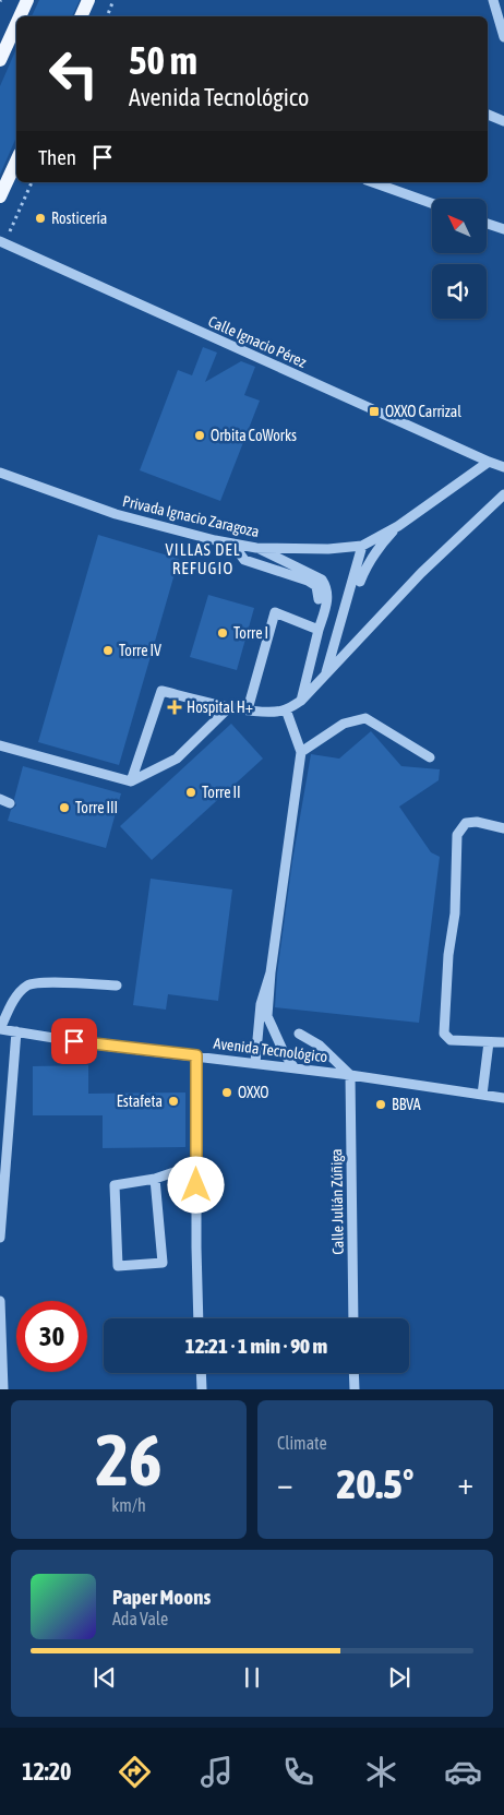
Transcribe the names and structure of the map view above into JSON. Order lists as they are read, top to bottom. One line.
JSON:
{"streets":{"street":["Calle Ignacio Pérez","Privada Ignacio Zaragoza","Avenida Tecnológico","Calle Julián Zúñiga"]},"crossings":[["Calle Ignacio Pérez","Privada Ignacio Zaragoza"],["Avenida Tecnológico","Calle Julián Zúñiga"]],"districts":["VILLAS DEL REFUGIO"],"places":{"other":["Rosticería","Orbita CoWorks","Torre I","Torre IV","Torre II","Torre III","OXXO","Estafeta","BBVA"],"transit":["OXXO Carrizal"],"health":["Hospital H+"]},"north":"top left","page":{"turn":["50 m","Avenida Tecnológico"],"then":"Then","limit":"30","trip":"12:21 · 1 min · 90 m","tile":[["26","km/h"],"Climate"],"heat":["−","20.5°","+"],"song":["Paper Moons","Ada Vale"],"tabs":"12:20"}}
